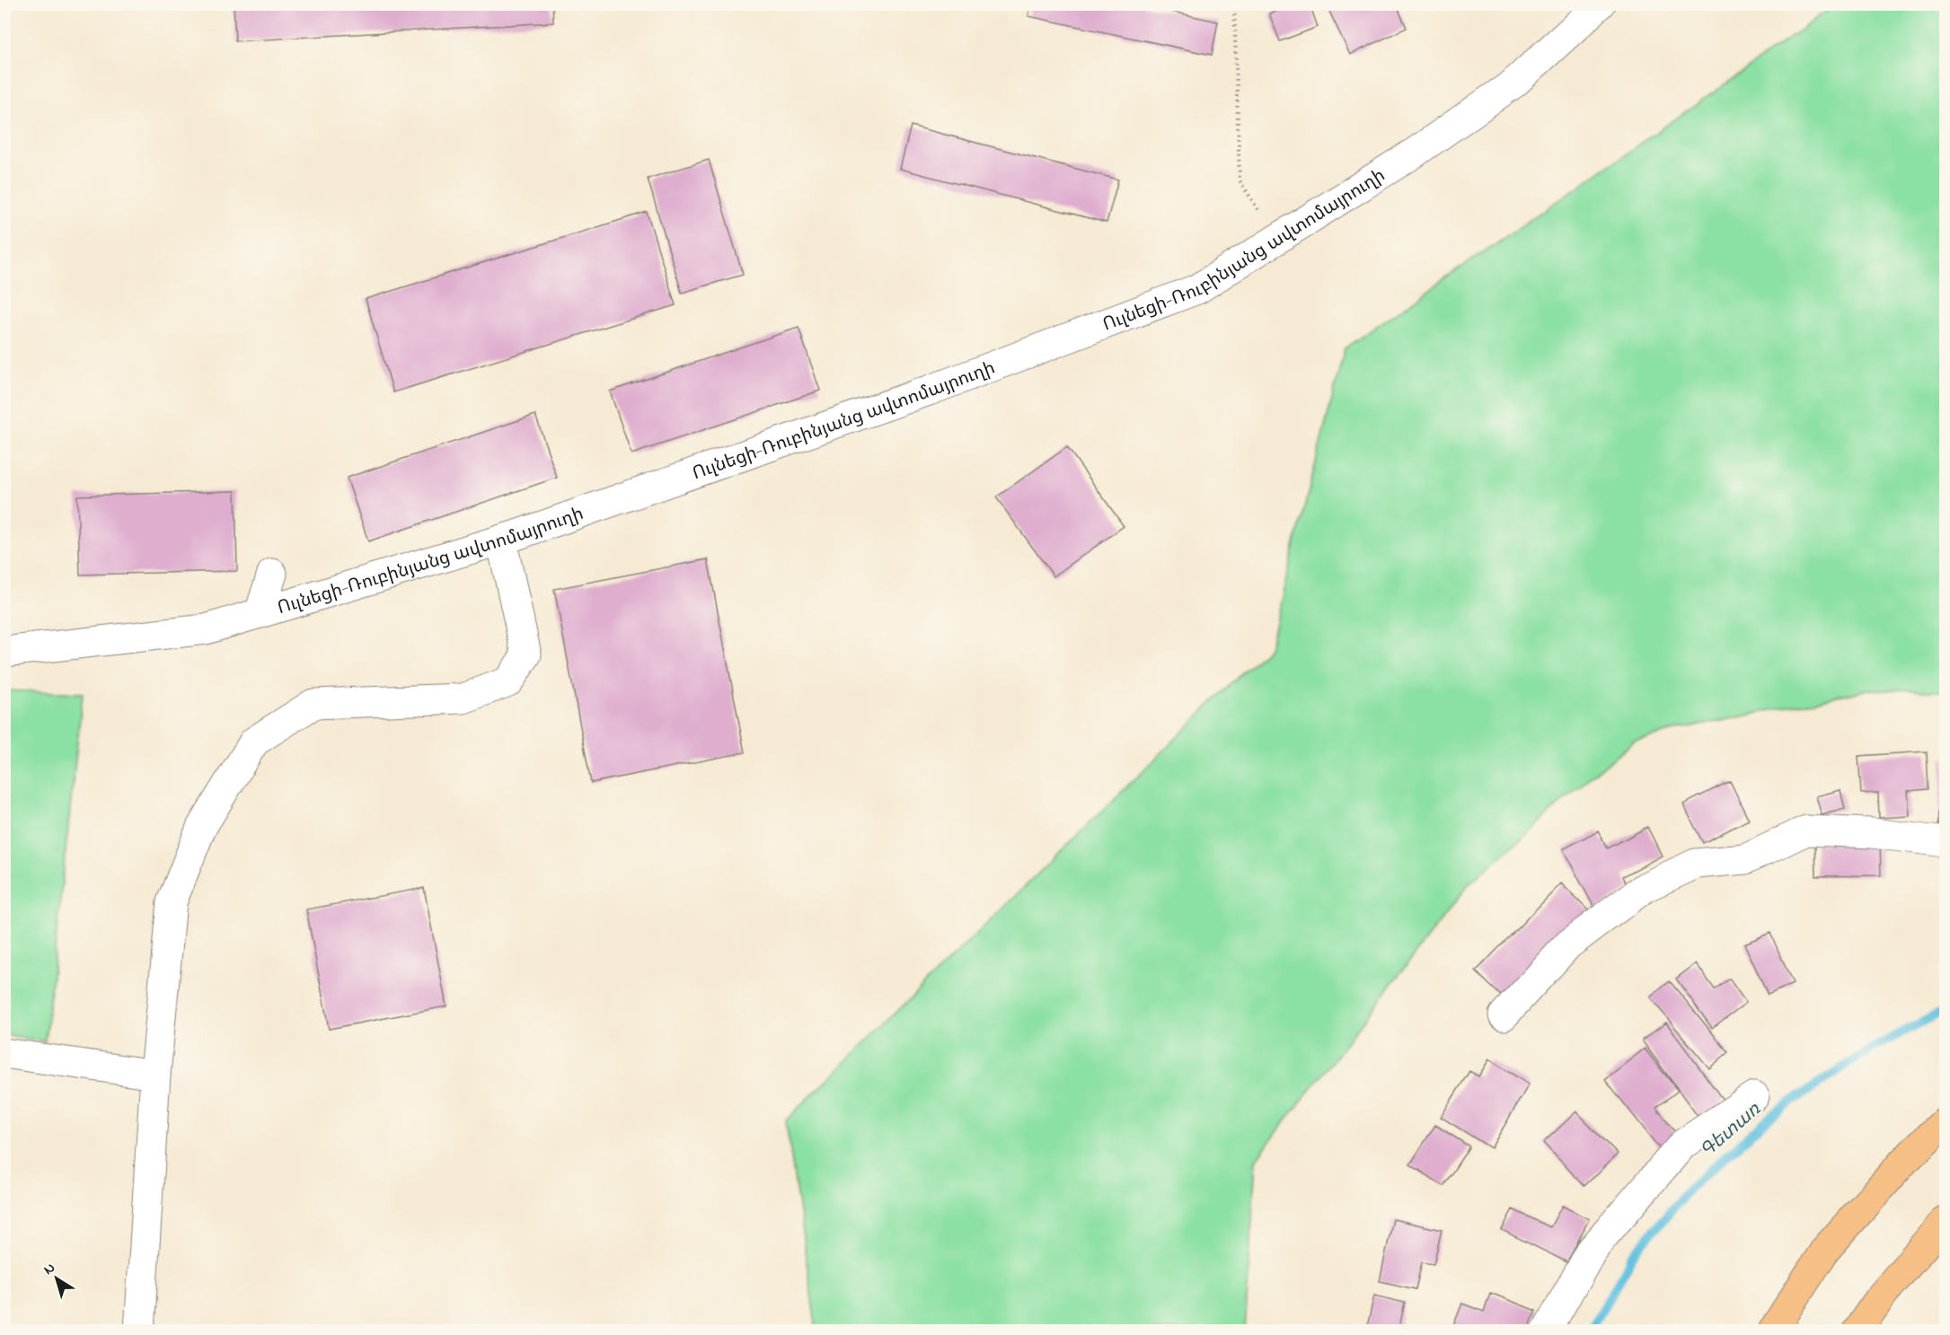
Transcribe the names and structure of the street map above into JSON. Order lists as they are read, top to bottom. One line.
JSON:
{"streets":{"street":["Ուլնեցի-Ռուբինյանց ավտոմայրուղի"]},"water":["Գետառ"],"north":"top left"}
